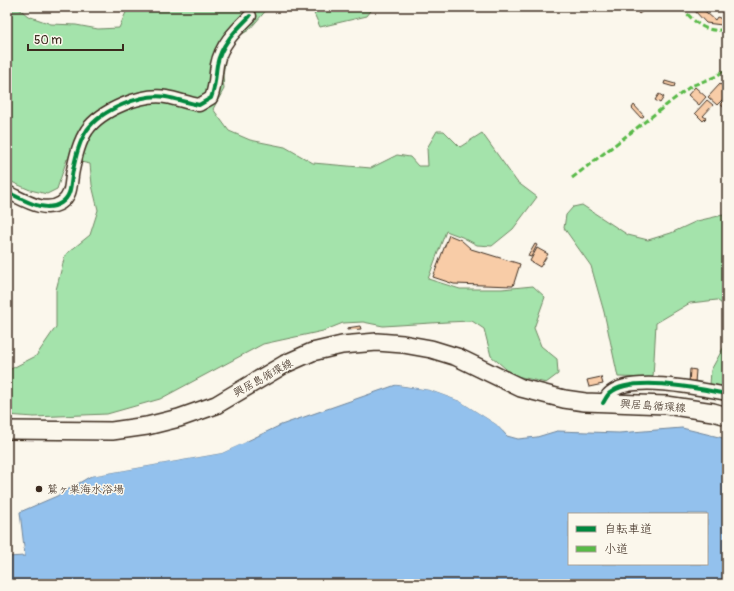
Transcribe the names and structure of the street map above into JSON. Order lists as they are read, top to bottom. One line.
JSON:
{"streets":{"main road":["興居島循環線"]},"places":["鷲ヶ巣海水浴場"],"legend":["自転車道","小道"],"scale_bar":"50 m"}
